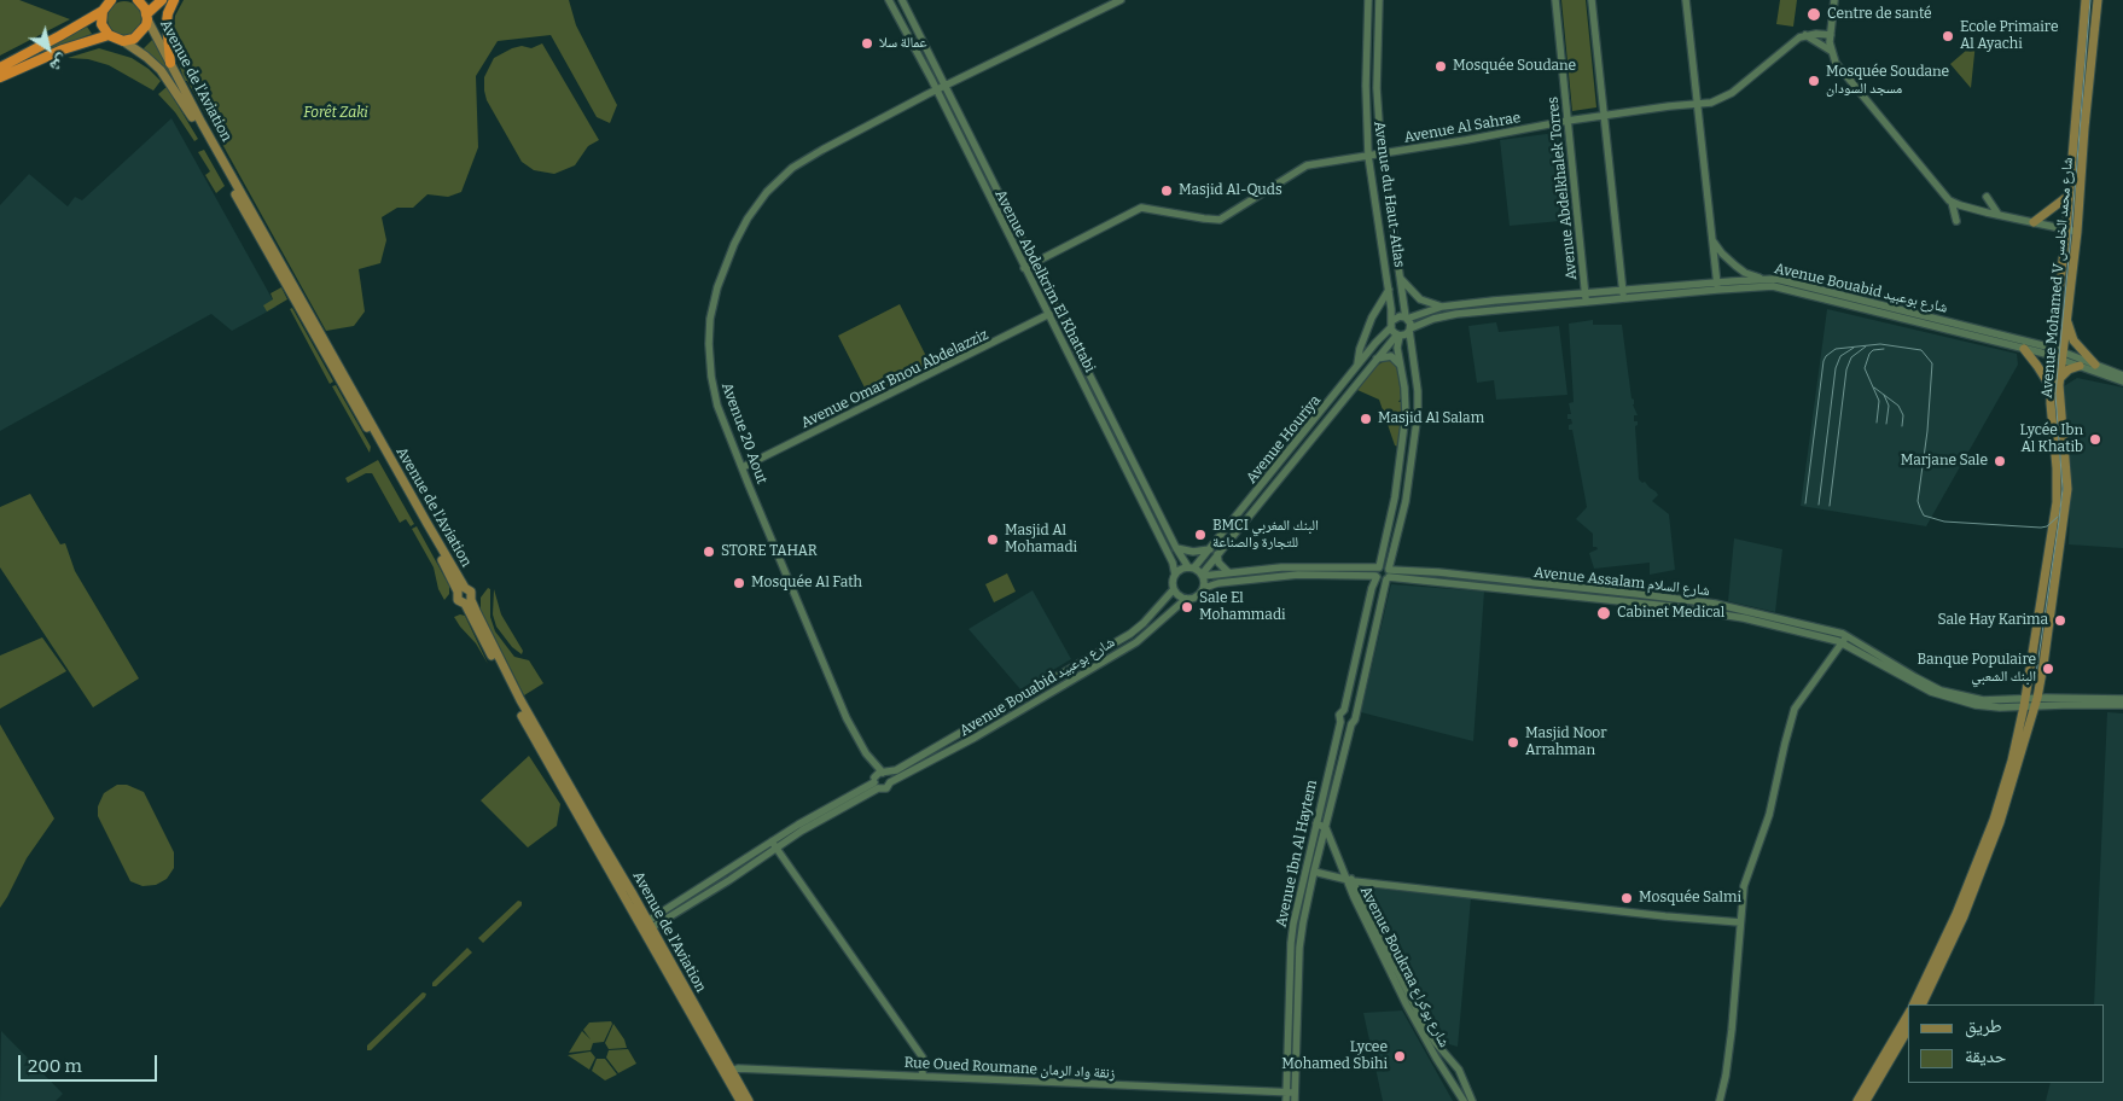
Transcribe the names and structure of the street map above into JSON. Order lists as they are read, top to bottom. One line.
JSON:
{"streets":{"main road":["Avenue de l'Aviation","Avenue Mohamed V شارع محمد الخامس"],"street":["Avenue Al Sahrae","Avenue Abdelkhalek Torres","Avenue du Haut-Atlas","Avenue Abdelkrim El Khattabi","Avenue Bouabid شارع بوعبيد","Avenue Omar Bnou Abdelazziz","Avenue 20 Aout","Avenue Houriya","Avenue Assalam شارع السلام","Avenue Ibn Al Haytem","Avenue Boukraa شارع بوكراع","Rue Oued Roumane زنقة واد الرمان"]},"crossings":[["Avenue de l'Aviation","Rue Oued Roumane زنقة واد الرمان"],["Avenue Al Sahrae","Avenue Abdelkhalek Torres"],["Avenue Al Sahrae","Avenue du Haut-Atlas"],["Avenue Al Sahrae","Avenue Abdelkrim El Khattabi"],["Avenue Abdelkhalek Torres","Avenue Bouabid شارع بوعبيد"],["Avenue du Haut-Atlas","Avenue Houriya"],["Avenue Mohamed V شارع محمد الخامس","Avenue Bouabid شارع بوعبيد"],["Avenue Mohamed V شارع محمد الخامس","Avenue Assalam شارع السلام"],["Avenue Abdelkrim El Khattabi","Avenue Bouabid شارع بوعبيد"],["Avenue Abdelkrim El Khattabi","Avenue Omar Bnou Abdelazziz"],["Avenue Abdelkrim El Khattabi","Avenue 20 Aout"],["Avenue Abdelkrim El Khattabi","Avenue Houriya"],["Avenue Bouabid شارع بوعبيد","Avenue 20 Aout"],["Avenue Bouabid شارع بوعبيد","Avenue Houriya"],["Avenue Omar Bnou Abdelazziz","Avenue 20 Aout"],["Avenue Ibn Al Haytem","Avenue Boukraa شارع بوكراع"],["Avenue Ibn Al Haytem","Rue Oued Roumane زنقة واد الرمان"]],"parks":["Forêt Zaki"],"places":["Centre de santé","Ecole Primaire Al Ayachi","عمالة سلا","Mosquée Soudane","Mosquée Soudane مسجد السودان","Masjid Al-Quds","Masjid Al Salam","Lycée Ibn Al Khatib","Marjane Sale","BMCI البنك المغربي للتجارة والصناعة","Masjid Al Mohamadi","STORE TAHAR","Mosquée Al Fath","Sale El Mohammadi","Cabinet Medical","Sale Hay Karima","Banque Populaire البنك الشعبي","Masjid Noor Arrahman","Mosquée Salmi","Lycee Mohamed Sbihi"],"legend":["طريق","حديقة"],"scale_bar":"200 m","north":"bottom right"}
